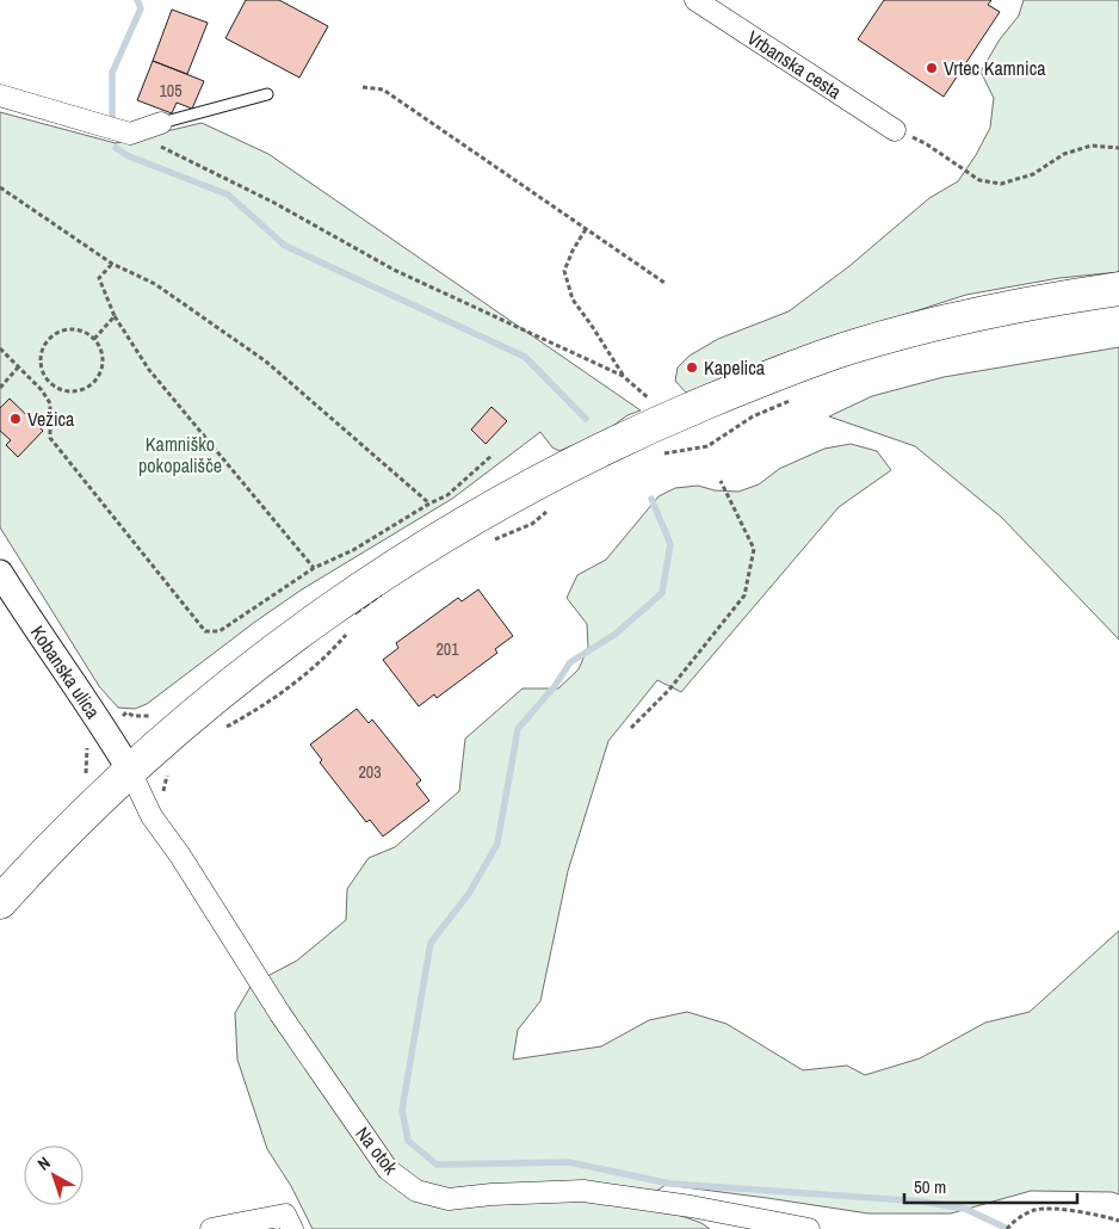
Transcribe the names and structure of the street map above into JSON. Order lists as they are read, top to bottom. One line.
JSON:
{"streets":{"street":["Vrbanska cesta","Kobanska ulica","Na otok"]},"crossings":[["Kobanska ulica","Na otok"]],"parks":["Kamniško pokopališče"],"places":["Vrtec Kamnica","Kapelica","Vežica"],"house_numbers":["105","201","203"],"scale_bar":"50 m","north":"top left"}
